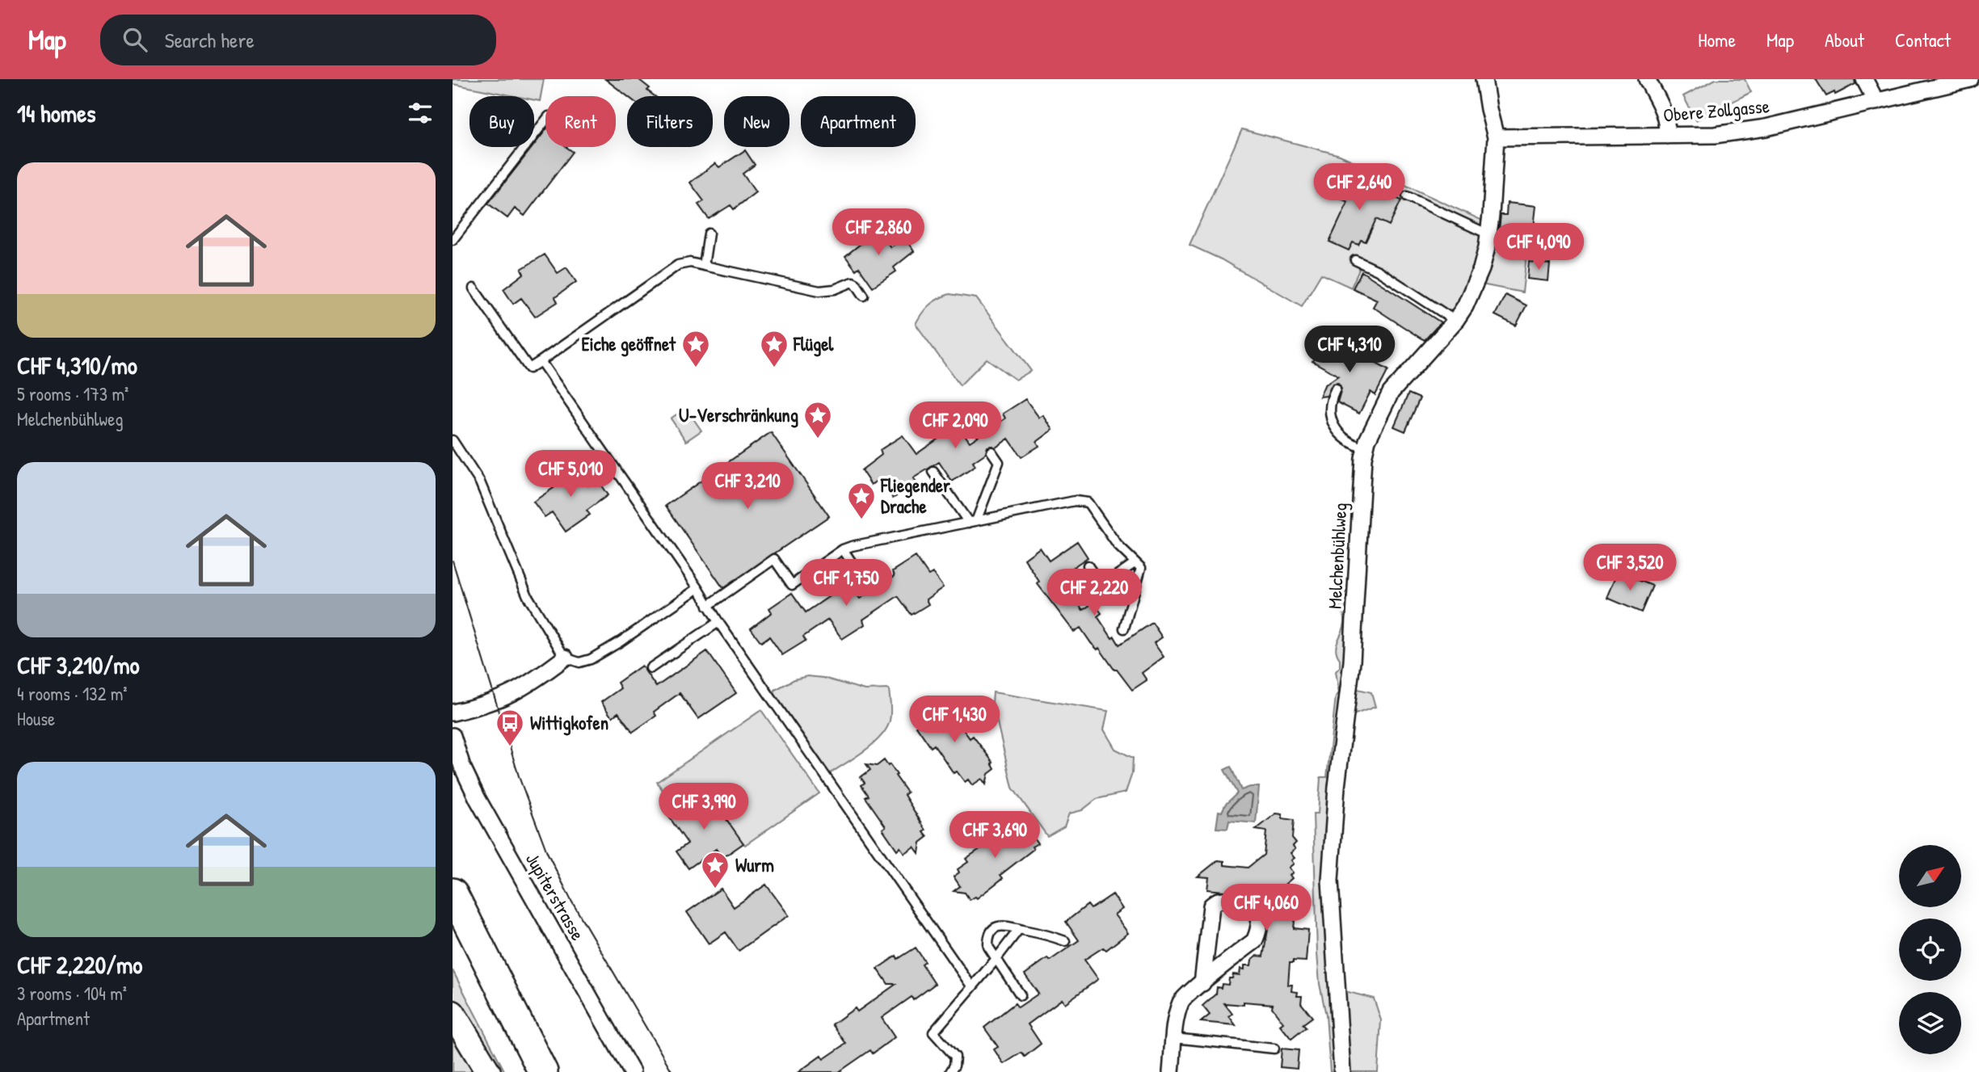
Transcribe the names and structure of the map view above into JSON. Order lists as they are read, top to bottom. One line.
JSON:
{"streets":{"street":["Obere Zollgasse","Melchenbühlweg","Jupiterstrasse"]},"crossings":[["Obere Zollgasse","Melchenbühlweg"]],"places":{"place":["Eiche geöffnet","Flügel","U-Verschränkung","Fliegender Drache","Wurm"],"bus stop":["Wittigkofen"]},"north":"top right","page":{"header":"Map","search":"Search here","nav":["Home","Map","About","Contact"],"heading":"14 homes","chip":["Buy","Rent","Filters","New","Apartment"],"list":[{"name":"CHF 4,310/mo","note":"5 rooms · 173 m² · Melchenbühlweg"},{"name":"CHF 3,210/mo","note":"4 rooms · 132 m² · House"},{"name":"CHF 2,220/mo","note":"3 rooms · 104 m² · Apartment"}],"price":["CHF 2,640","CHF 2,860","CHF 4,090","CHF 4,310","CHF 2,090","CHF 5,010","CHF 3,210","CHF 3,520","CHF 1,750","CHF 2,220","CHF 1,430","CHF 3,990","CHF 3,690","CHF 4,060"]}}
